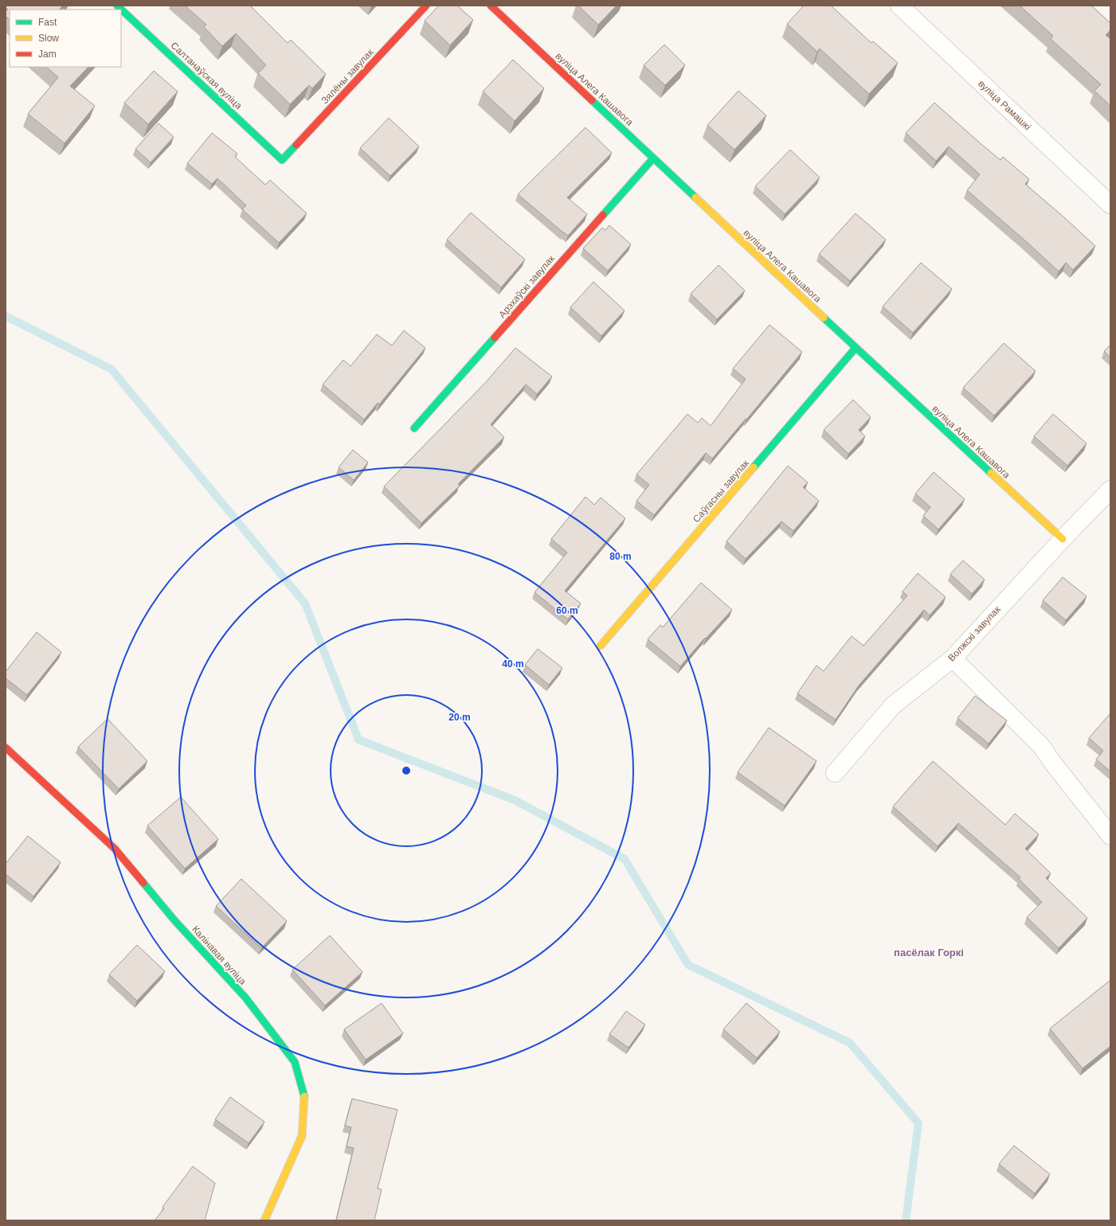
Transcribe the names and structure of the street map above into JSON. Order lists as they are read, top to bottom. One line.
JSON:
{"streets":{"street":["Салтанаўская вуліца","Зялёны завулак","вуліца Алега Кашавога","вуліца Рамашкі","Арэхаўскі завулак","Саўгасны завулак","Волжскі завулак","Калінавая вуліца"]},"crossings":[["Салтанаўская вуліца","Зялёны завулак"],["вуліца Алега Кашавога","Арэхаўскі завулак"],["вуліца Алега Кашавога","Саўгасны завулак"],["вуліца Алега Кашавога","Волжскі завулак"]],"districts":["пасёлак Горкі"],"legend":["Fast","Slow","Jam"],"rings":["80 m","60 m","40 m","20 m"]}
